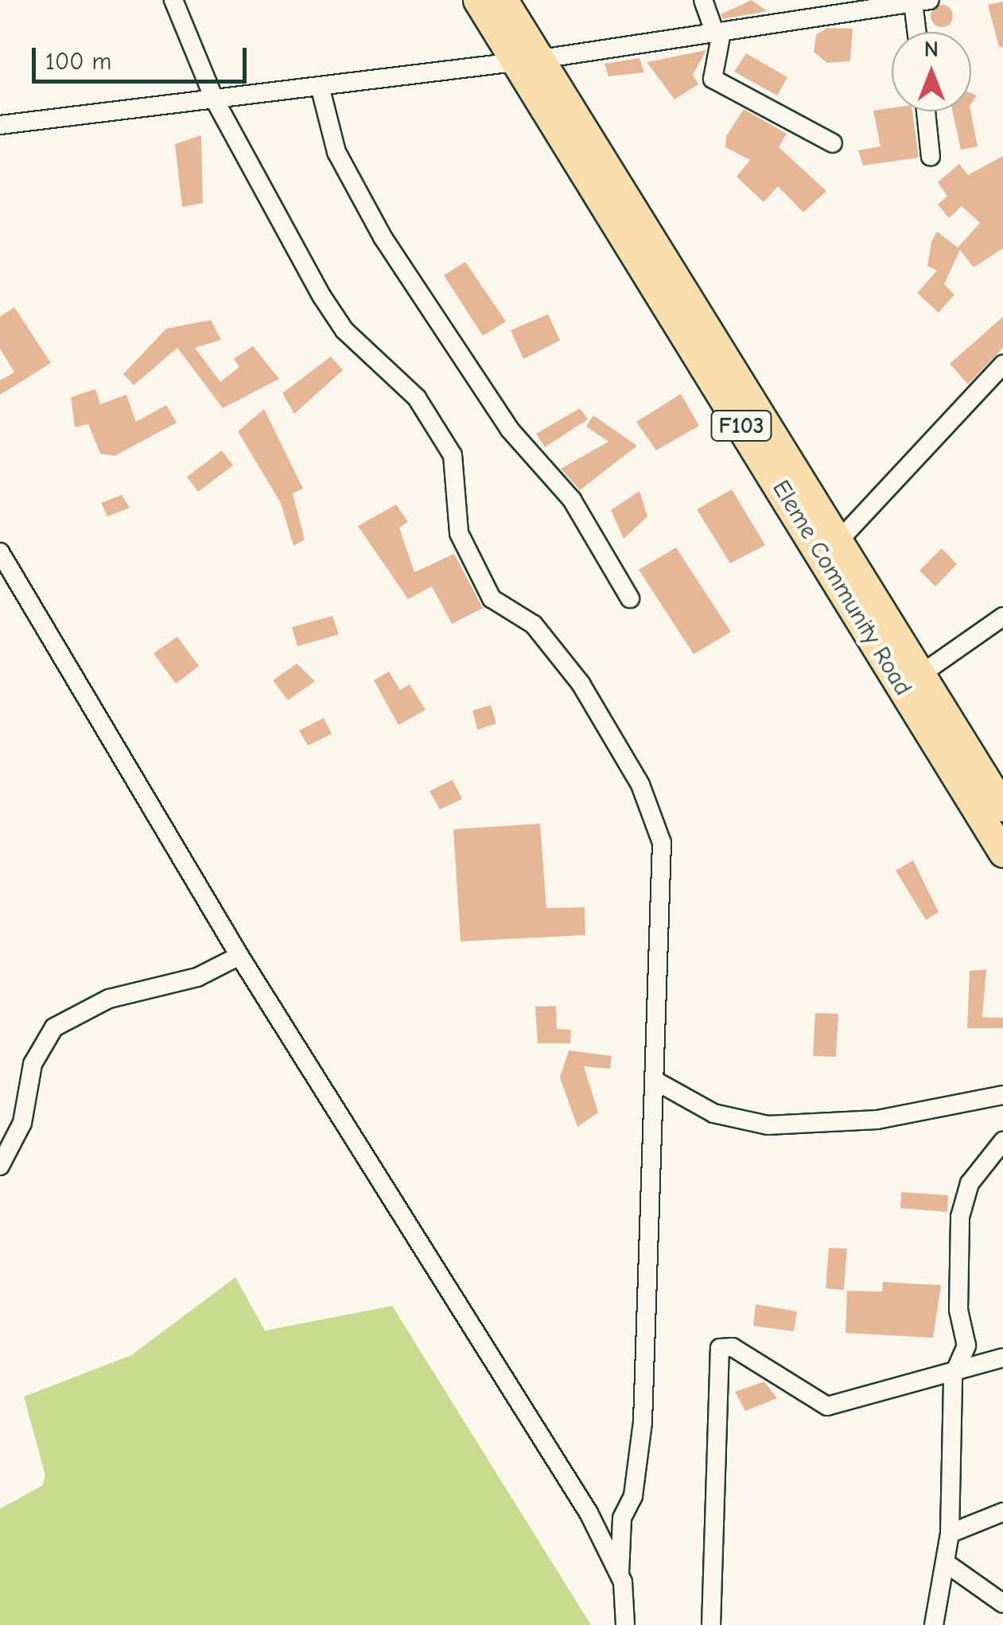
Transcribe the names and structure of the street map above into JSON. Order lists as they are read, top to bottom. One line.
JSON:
{"streets":{"main road":["F103","Eleme Community Road"]},"scale_bar":"100 m","north":"top"}
